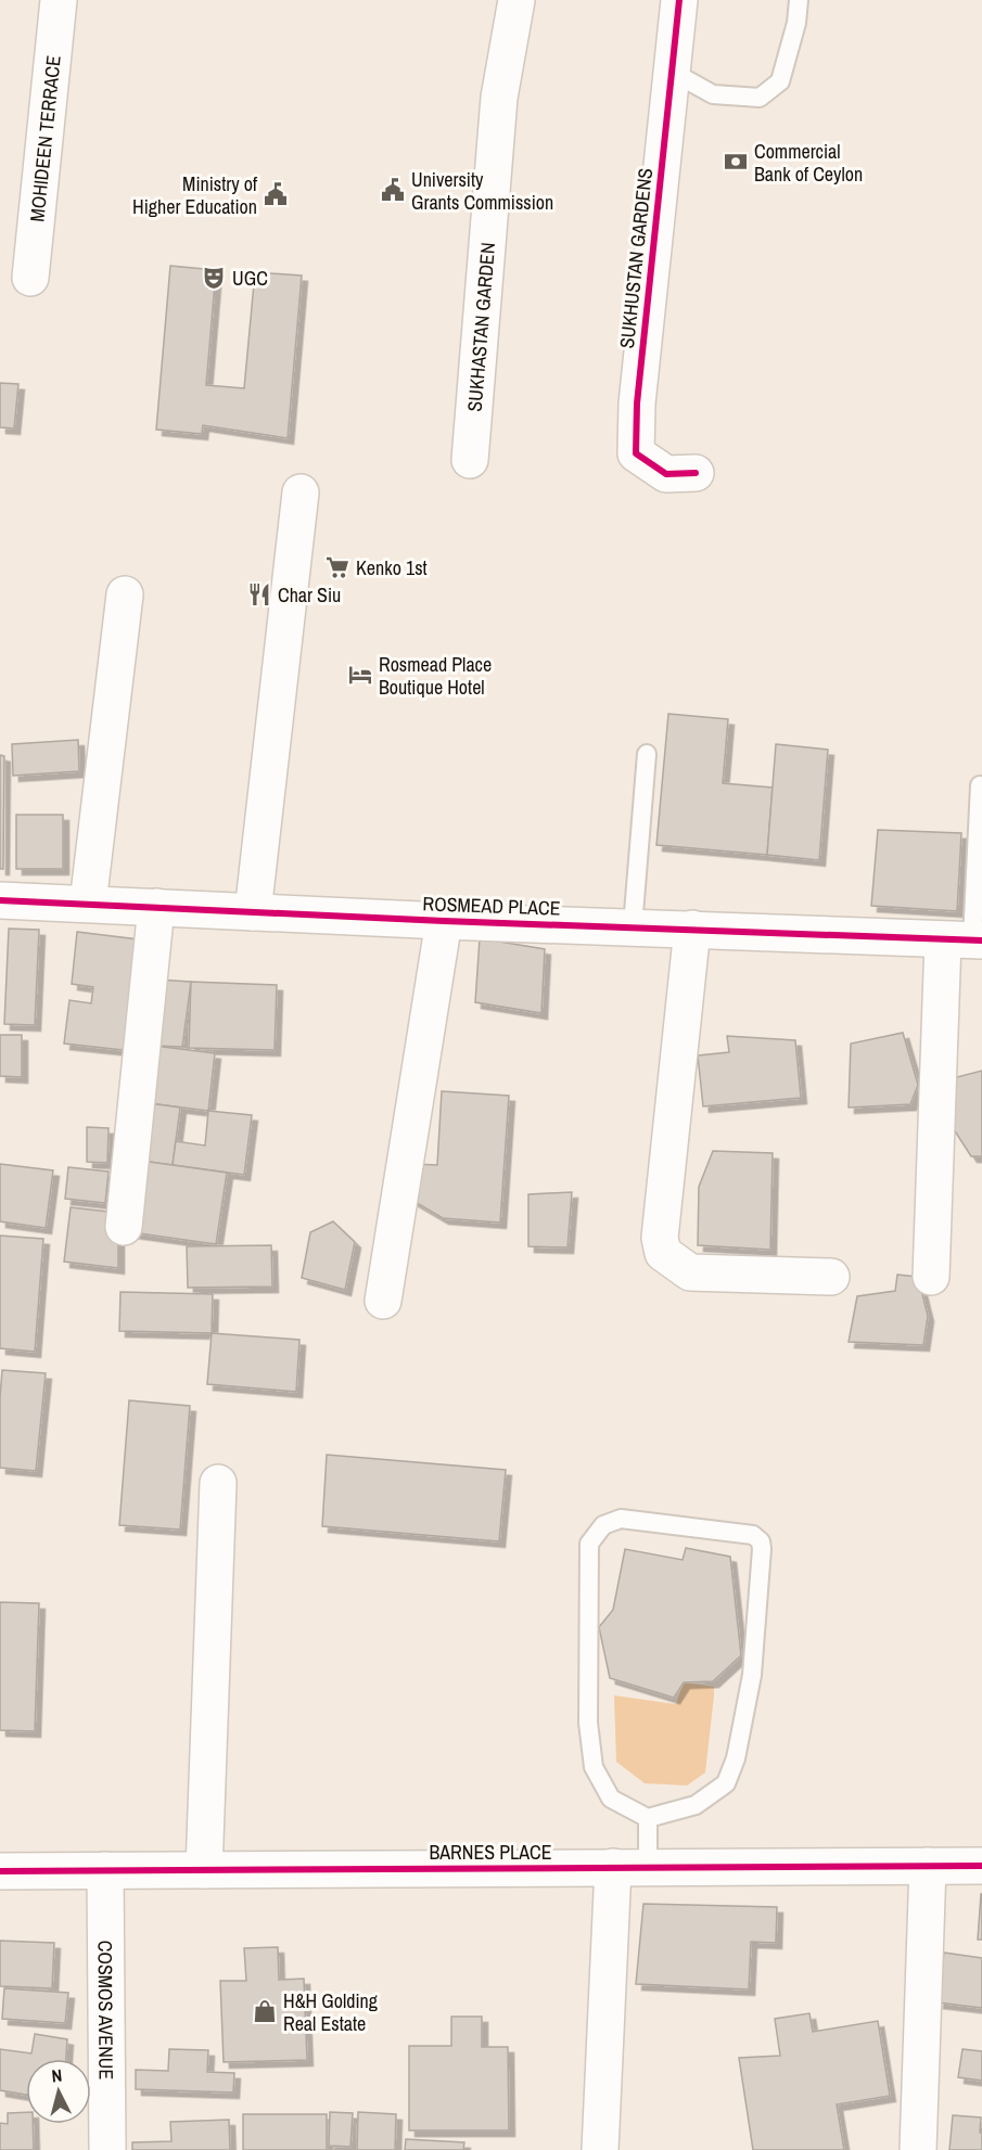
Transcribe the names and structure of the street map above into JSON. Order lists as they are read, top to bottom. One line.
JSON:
{"streets":{"street":["MOHIDEEN TERRACE","SUKHUSTAN GARDENS","SUKHASTAN GARDEN","ROSMEAD PLACE","BARNES PLACE","COSMOS AVENUE"]},"crossings":[["BARNES PLACE","COSMOS AVENUE"]],"places":{"bank":["Commercial Bank of Ceylon"],"public building":["University Grants Commission","Ministry of Higher Education"],"theatre":["UGC"],"supermarket":["Kenko 1st"],"restaurant":["Char Siu"],"hotel":["Rosmead Place Boutique Hotel"],"shop":["H&H Golding Real Estate"]},"north":"top"}
